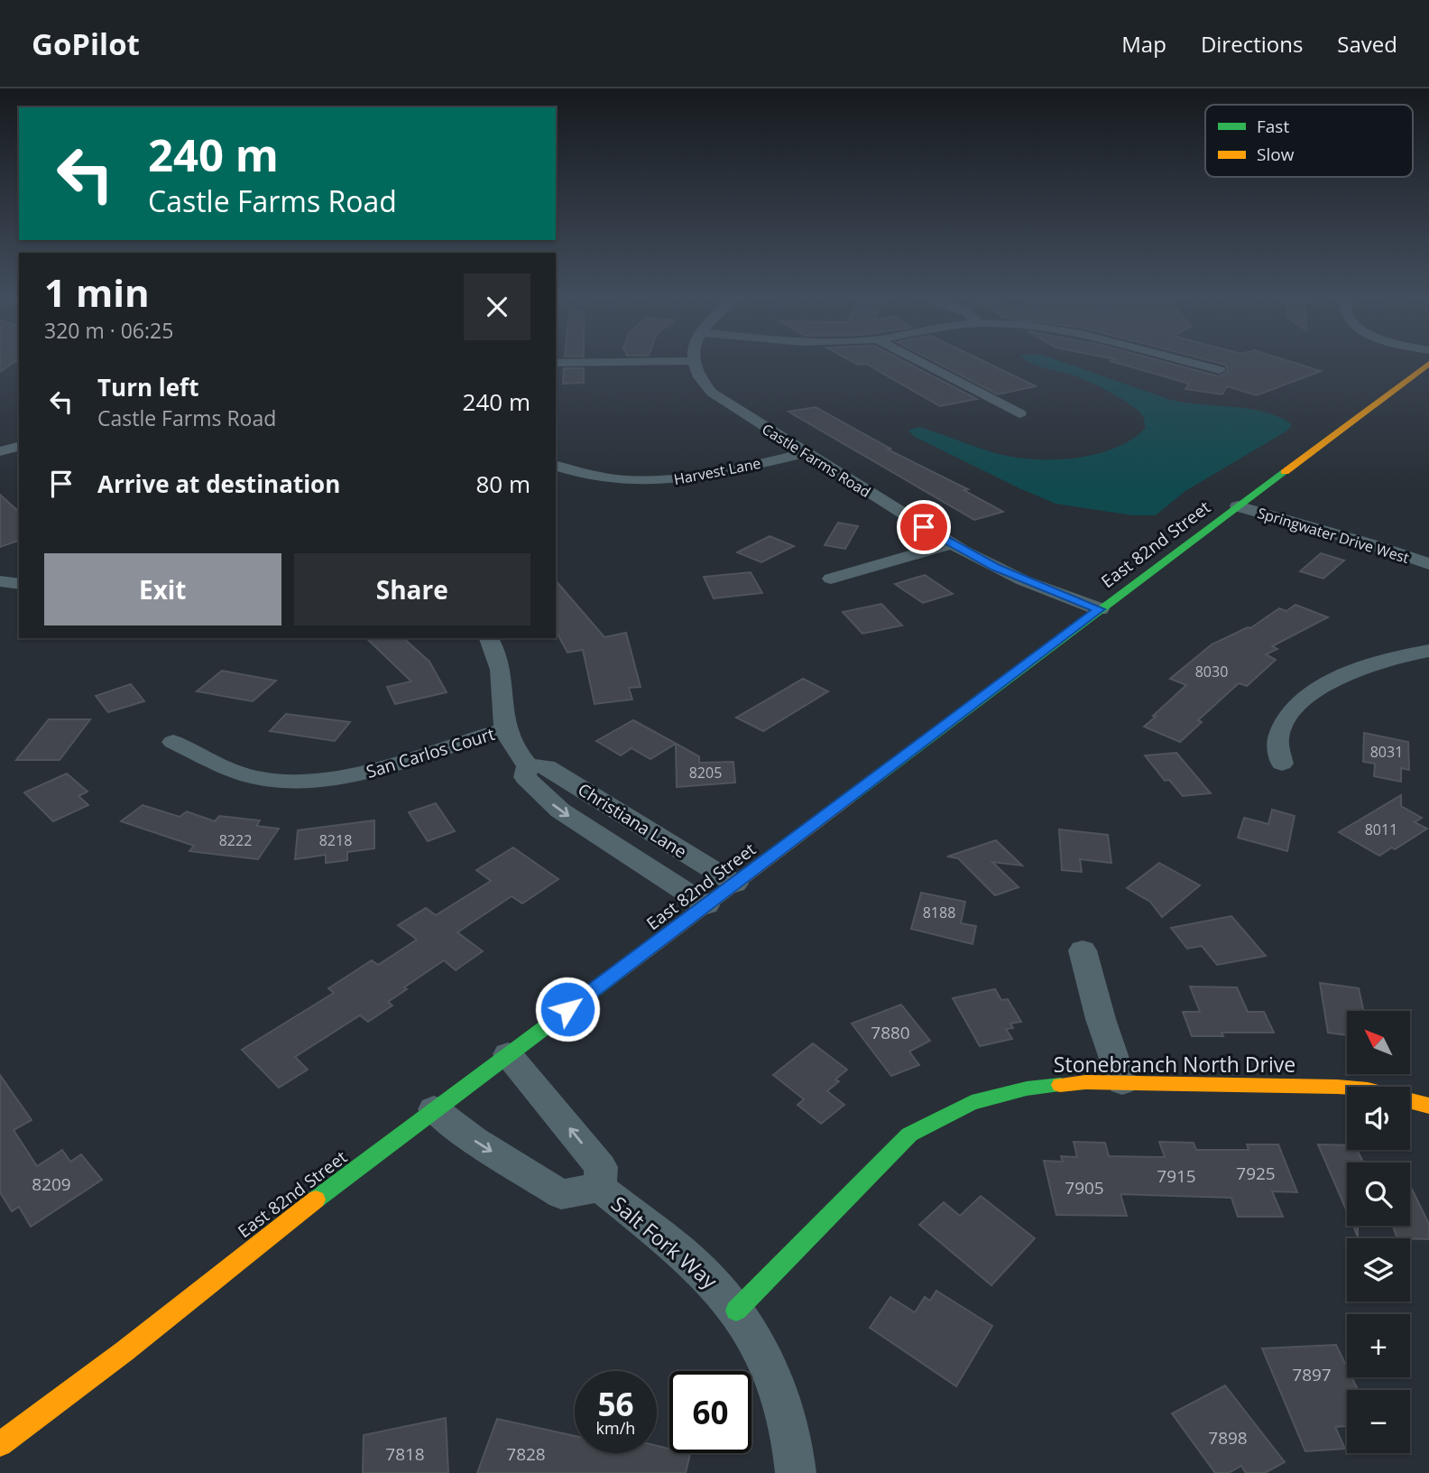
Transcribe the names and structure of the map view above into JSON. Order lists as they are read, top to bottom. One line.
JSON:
{"streets":{"main road":["East 82nd Street","Stonebranch North Drive"],"street":["Castle Farms Road","Harvest Lane","Springwater Drive West","San Carlos Court","Christiana Lane","Salt Fork Way"]},"crossings":[["Castle Farms Road","Harvest Lane"],["Castle Farms Road","East 82nd Street"],["Springwater Drive West","East 82nd Street"],["East 82nd Street","Christiana Lane"],["East 82nd Street","Salt Fork Way"],["San Carlos Court","Christiana Lane"],["Stonebranch North Drive","Salt Fork Way"]],"house_numbers":["8030","8031","8205","8011","8222","8218","8188","7880","7925","7915","8209","7905","7897","7898","7818","7828"],"legend":["Fast","Slow"],"north":"top left","page":{"header":"GoPilot","nav":["Map","Directions","Saved"],"turn":["240 m","Castle Farms Road"],"heading":["1 min","320 m · 06:25"],"list":[{"name":"Turn left","note":"Castle Farms Road","value":"240 m"},{"name":"Arrive at destination","value":"80 m"}],"buttons":["Exit","Share"],"map_buttons":["+","−"],"speed":"56 km/h","limit":"60"}}
